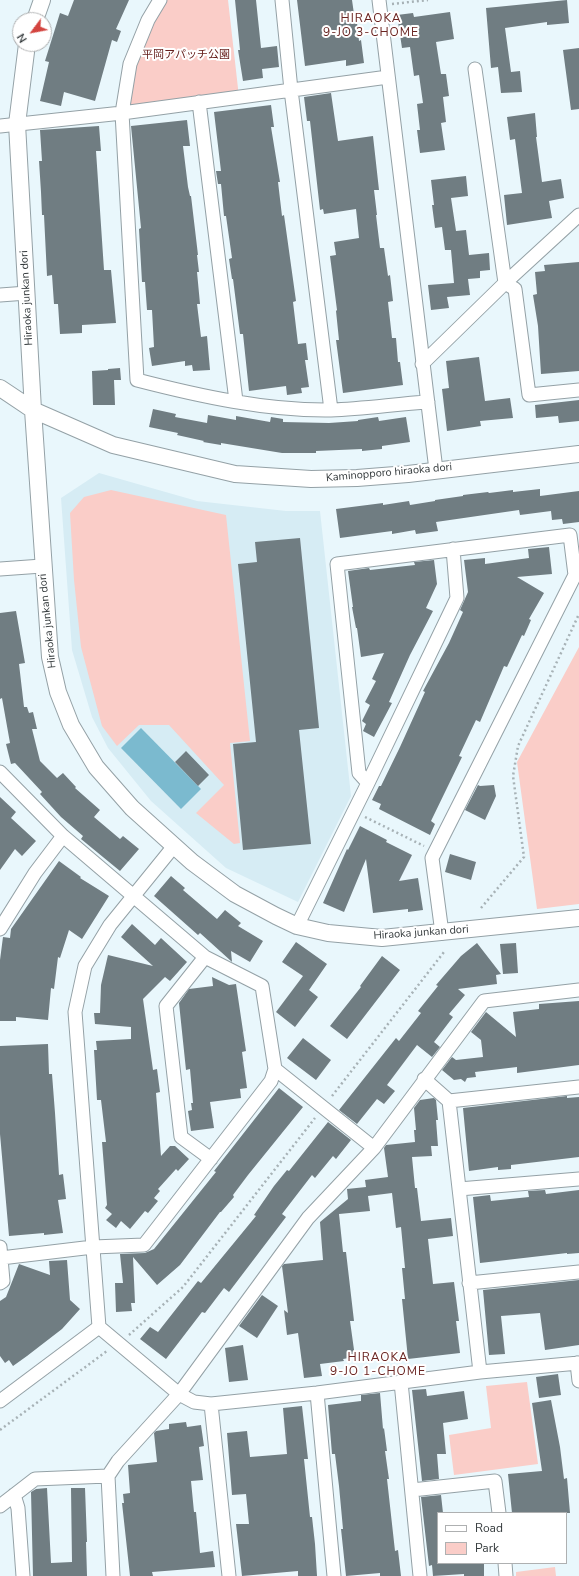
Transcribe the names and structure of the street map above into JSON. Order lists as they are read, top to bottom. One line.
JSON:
{"streets":{"street":["Hiraoka junkan dori","Kaminopporo hiraoka dori"]},"crossings":[["Hiraoka junkan dori","Kaminopporo hiraoka dori"]],"districts":["HIRAOKA 9-JO 3-CHOME","HIRAOKA 9-JO 1-CHOME"],"parks":["平岡アパッチ公園"],"legend":["Road","Park"],"north":"bottom left"}
